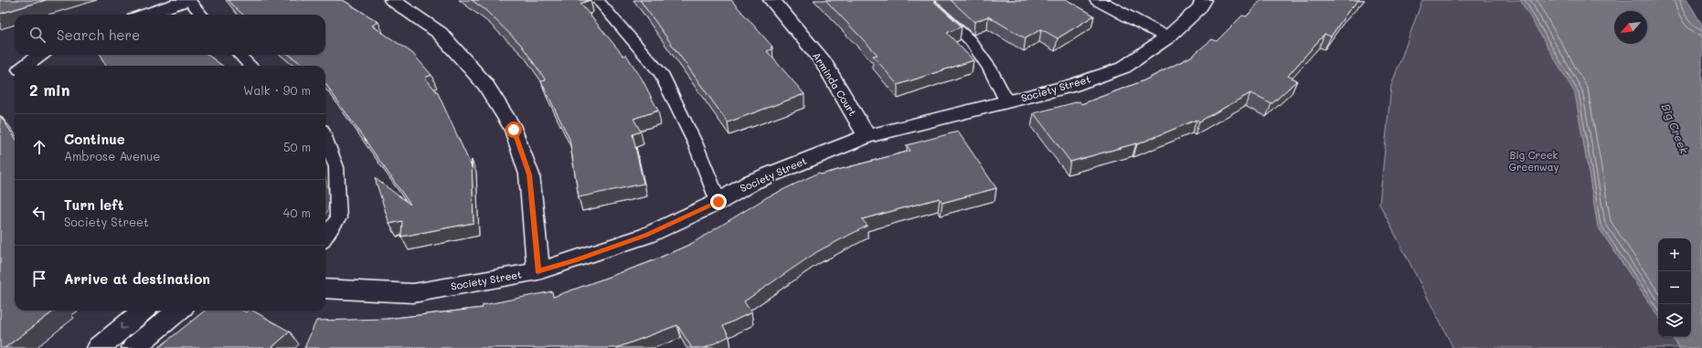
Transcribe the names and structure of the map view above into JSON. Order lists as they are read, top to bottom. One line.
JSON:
{"streets":{"street":["Arminda Court","Society Street"]},"crossings":[["Arminda Court","Society Street"]],"water":["Big Creek"],"parks":["Big Creek Greenway"],"north":"bottom left","page":{"search":"Search here","heading":["2 min","Walk · 90 m"],"list":[["Continue","Ambrose Avenue","50 m"],["Turn left","Society Street","40 m"],"Arrive at destination"],"map_buttons":["+","−"]}}
